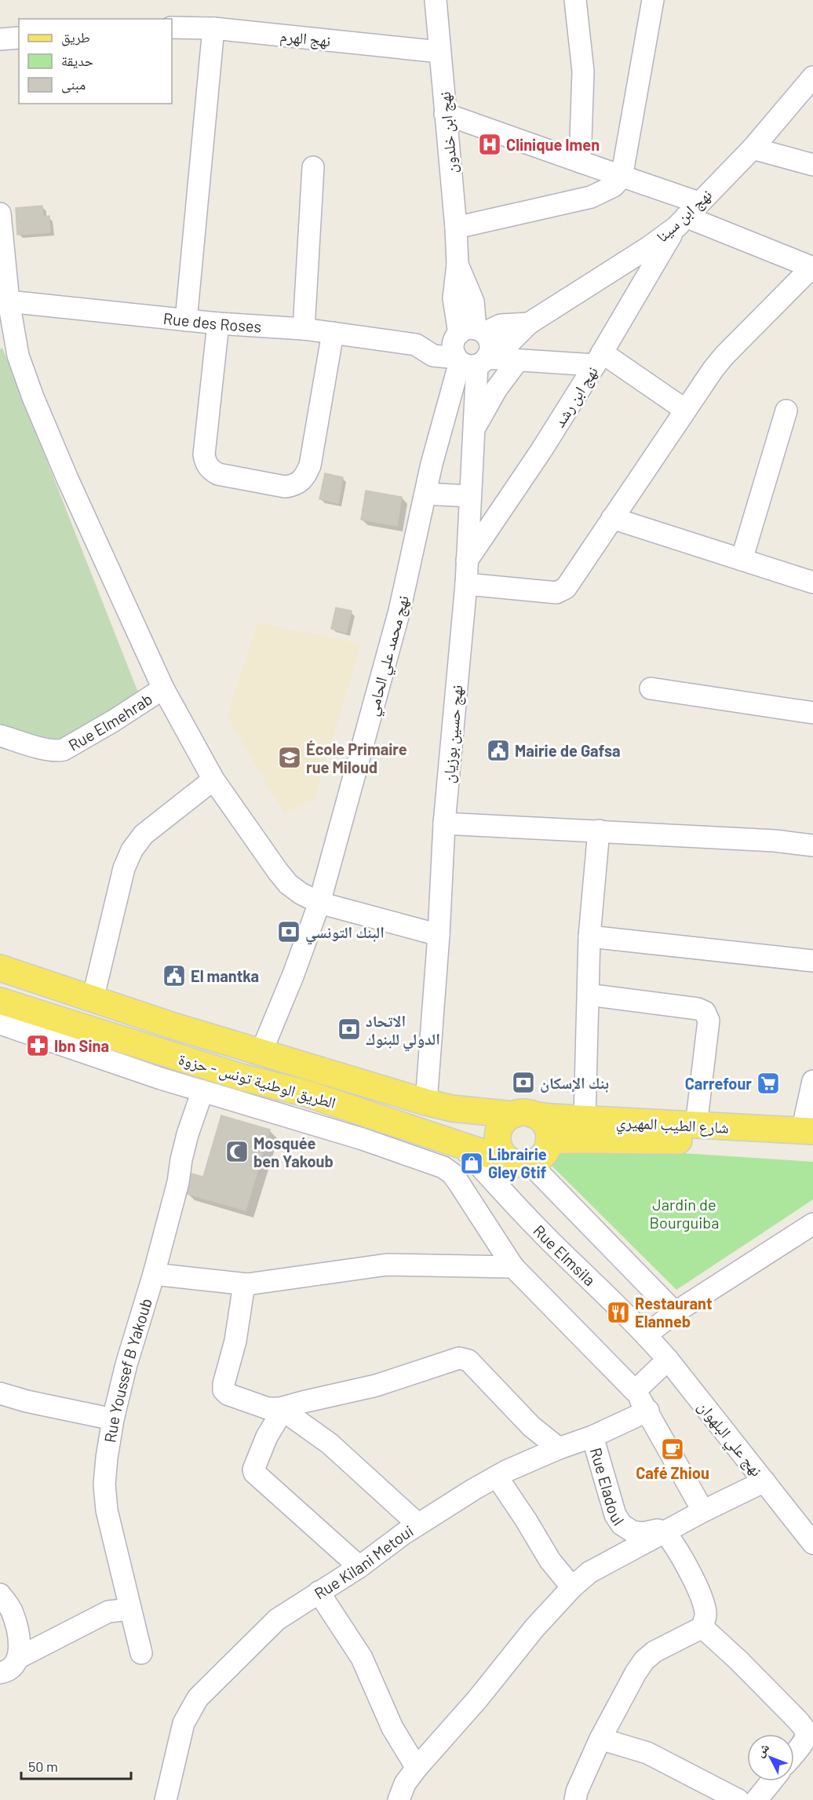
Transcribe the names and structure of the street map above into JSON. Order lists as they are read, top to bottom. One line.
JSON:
{"streets":{"main road":["الطريق الوطنية تونس - حزوة","شارع الطيب المهيري"],"street":["نهج الهرم","نهج ابن خلدون","نهج ابن سينا","Rue des Roses","نهج ابن رشد","نهج محمد علي الحامي","Rue Elmehrab","نهج حسين بوزيان","Rue Elmsila","Rue Youssef B Yakoub","نهج علي البلهوان","Rue Eladoul","Rue Kilani Metoui"]},"crossings":[["نهج الهرم","نهج ابن خلدون"],["نهج ابن خلدون","نهج ابن سينا"],["نهج ابن خلدون","Rue des Roses"],["نهج ابن خلدون","نهج محمد علي الحامي"],["نهج ابن خلدون","نهج حسين بوزيان"],["نهج ابن سينا","Rue des Roses"],["نهج ابن سينا","نهج ابن رشد"],["نهج ابن سينا","نهج محمد علي الحامي"],["نهج ابن سينا","نهج حسين بوزيان"],["Rue des Roses","نهج ابن رشد"],["Rue des Roses","نهج محمد علي الحامي"],["Rue des Roses","نهج حسين بوزيان"],["نهج ابن رشد","نهج حسين بوزيان"],["نهج محمد علي الحامي","نهج حسين بوزيان"],["نهج محمد علي الحامي","الطريق الوطنية تونس - حزوة"],["نهج حسين بوزيان","الطريق الوطنية تونس - حزوة"],["الطريق الوطنية تونس - حزوة","شارع الطيب المهيري"],["الطريق الوطنية تونس - حزوة","Rue Elmsila"],["Rue Elmsila","نهج علي البلهوان"],["Rue Eladoul","Rue Kilani Metoui"]],"parks":["Jardin de Bourguiba"],"places":{"hospital":["Clinique Imen"],"public building":["Mairie de Gafsa","El mantka"],"school or university":["École Primaire rue Miloud"],"bank":["البنك التونسي","الاتحاد الدولي للبنوك","بنك الإسكان"],"pharmacy":["Ibn Sina"],"supermarket":["Carrefour"],"mosque":["Mosquée ben Yakoub"],"shop":["Librairie Gley Gtif"],"restaurant":["Restaurant Elanneb"],"cafe":["Café Zhiou"]},"legend":["طريق","حديقة","مبنى"],"scale_bar":"50 m","north":"top left"}
